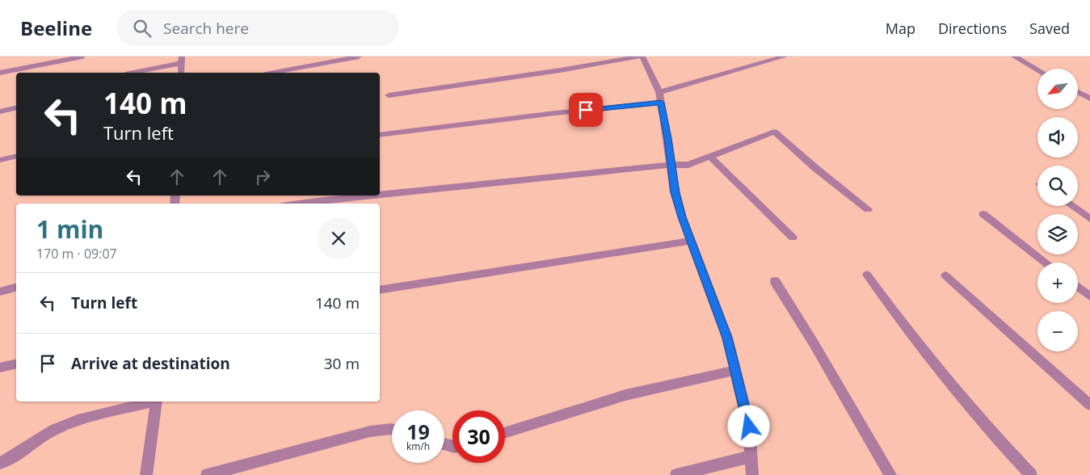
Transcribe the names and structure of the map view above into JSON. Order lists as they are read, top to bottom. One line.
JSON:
{"north":"bottom left","page":{"header":"Beeline","search":"Search here","nav":["Map","Directions","Saved"],"map_buttons":["+","−"],"turn":["140 m","Turn left"],"heading":["1 min","170 m · 09:07"],"list":[{"name":"Turn left","value":"140 m"},{"name":"Arrive at destination","value":"30 m"}],"speed":"19 km/h","limit":"30"}}
